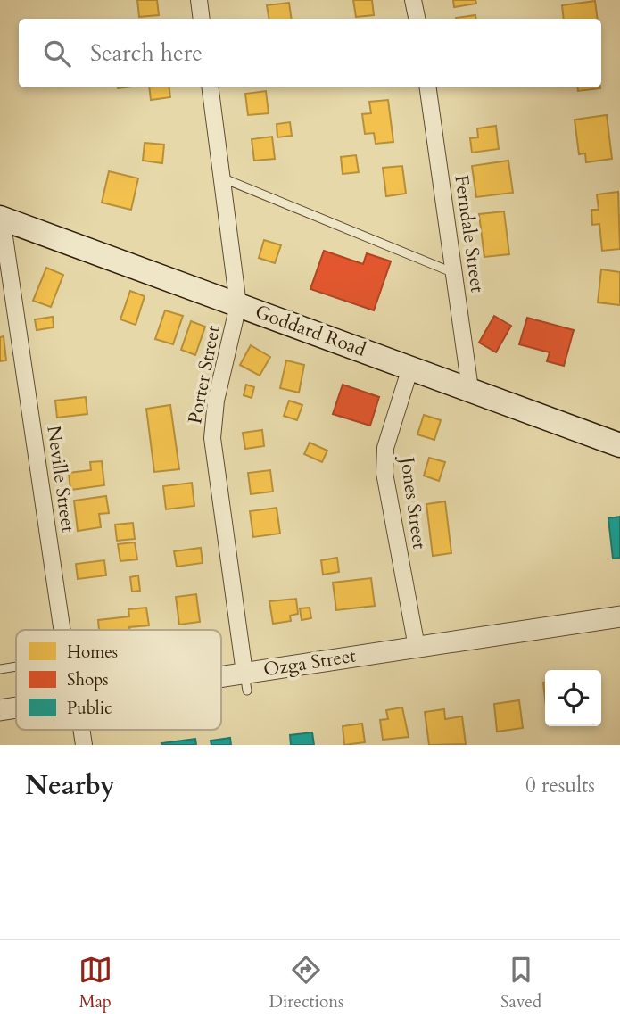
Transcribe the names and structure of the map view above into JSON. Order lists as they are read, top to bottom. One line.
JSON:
{"streets":{"main road":["Goddard Road"],"street":["Ferndale Street","Porter Street","Neville Street","Jones Street","Ozga Street"]},"crossings":[["Ferndale Street","Goddard Road"],["Goddard Road","Porter Street"],["Goddard Road","Neville Street"],["Goddard Road","Jones Street"],["Porter Street","Ozga Street"],["Jones Street","Ozga Street"]],"legend":["Homes","Shops","Public"],"page":{"search":"Search here","heading":["Nearby","0 results"],"nav":["Map","Directions","Saved"]}}
